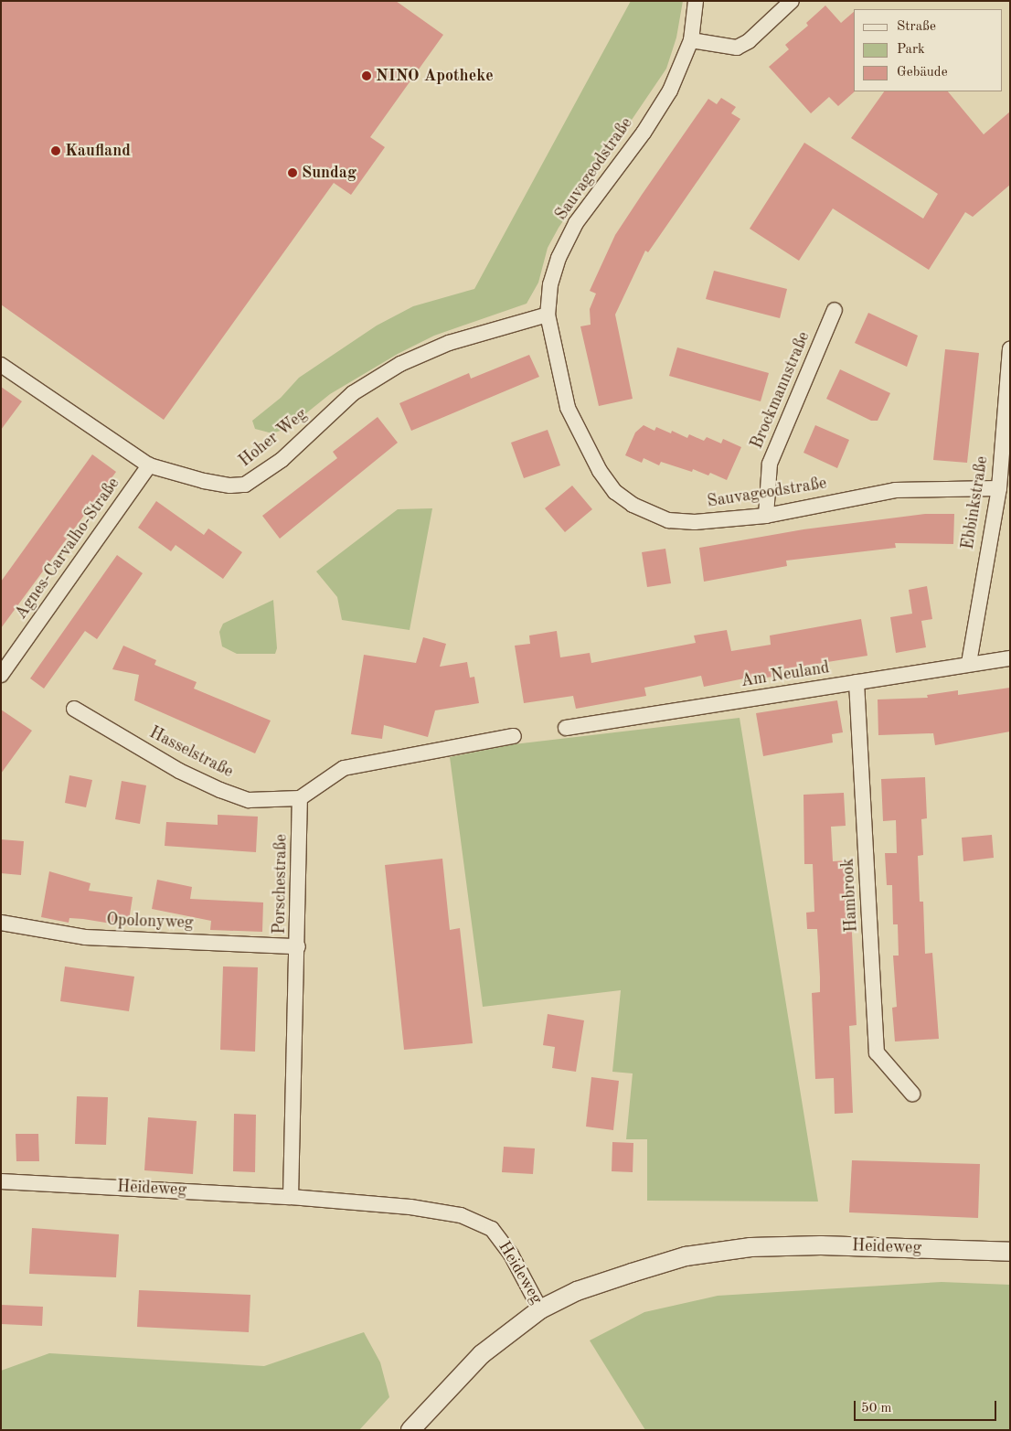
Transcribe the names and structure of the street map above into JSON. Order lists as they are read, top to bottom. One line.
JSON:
{"streets":{"street":["Sauvageodstraße","Brockmannstraße","Hoher Weg","Ebbinkstraße","Agnes-Carvalho-Straße","Am Neuland","Hasselstraße","Porschestraße","Hambrook","Opolonyweg","Heideweg"]},"crossings":[["Sauvageodstraße","Brockmannstraße"],["Sauvageodstraße","Hoher Weg"],["Sauvageodstraße","Ebbinkstraße"],["Hoher Weg","Agnes-Carvalho-Straße"],["Ebbinkstraße","Am Neuland"],["Am Neuland","Hambrook"],["Hasselstraße","Porschestraße"],["Porschestraße","Opolonyweg"],["Porschestraße","Heideweg"]],"places":["NINO Apotheke","Kaufland","Sundag"],"legend":["Straße","Park","Gebäude"],"scale_bar":"50 m"}
